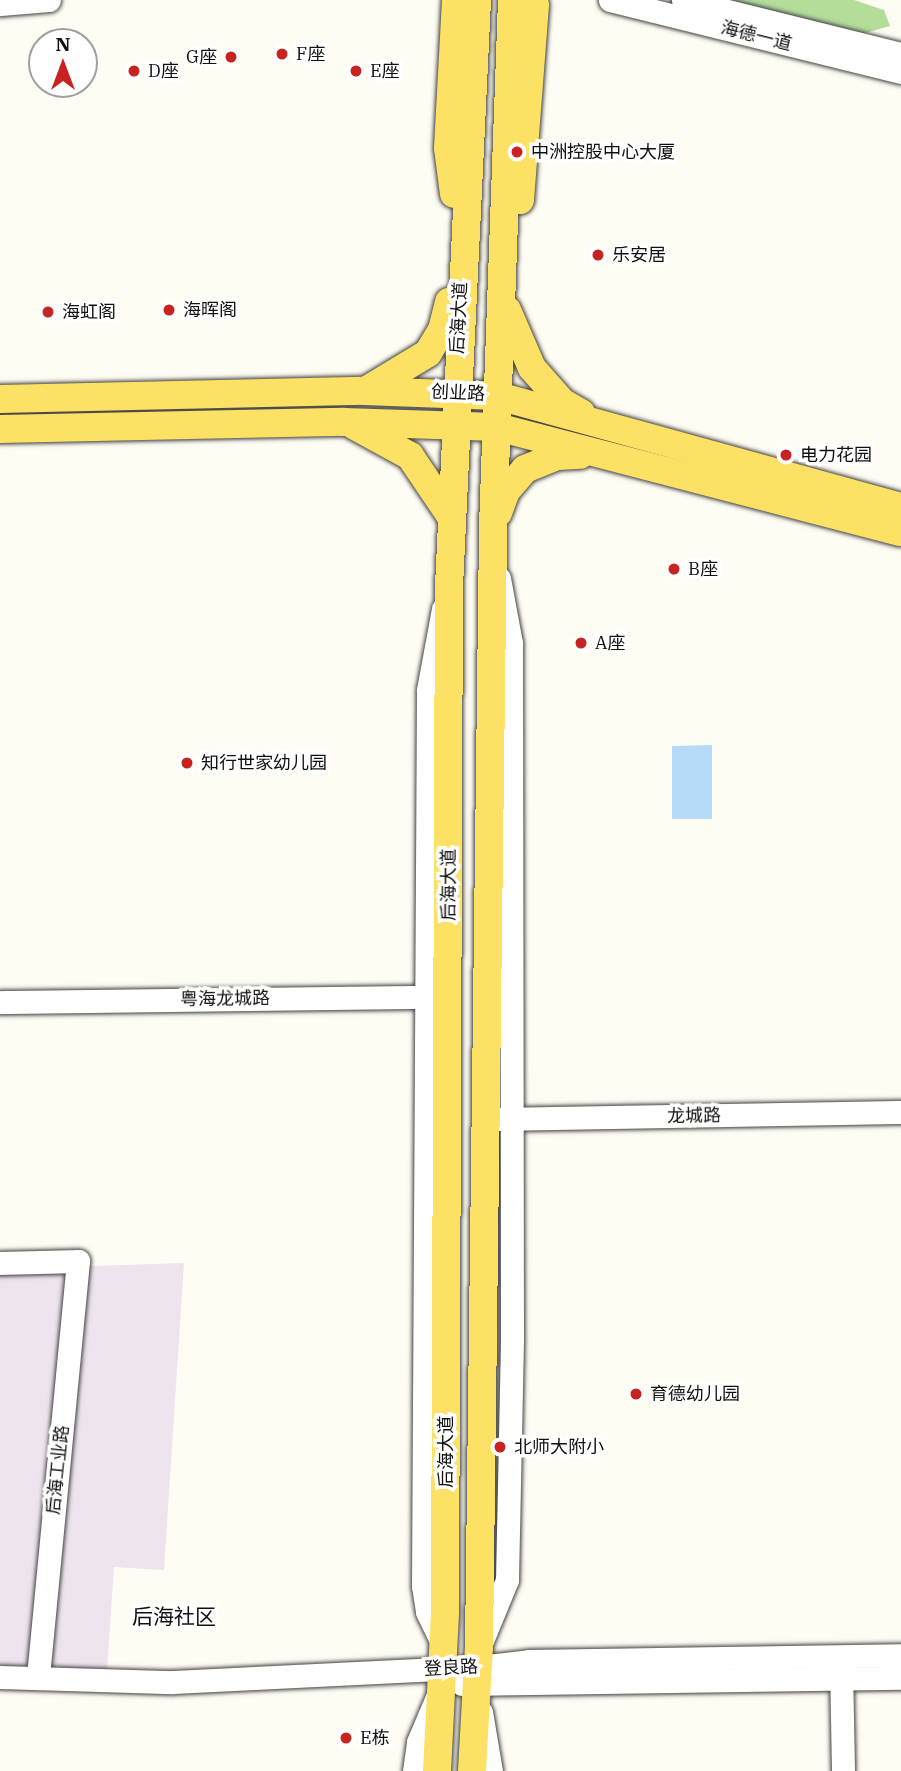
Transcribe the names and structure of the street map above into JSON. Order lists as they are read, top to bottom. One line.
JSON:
{"streets":{"main road":["后海大道","创业路"],"street":["海德一道","粤海龙城路","龙城路","后海工业路","登良路"]},"crossings":[["后海大道","创业路"],["后海大道","粤海龙城路"],["后海大道","龙城路"],["后海大道","登良路"],["后海工业路","登良路"]],"districts":["后海社区"],"places":["F座","G座","D座","E座","中洲控股中心大厦","乐安居","海晖阁","海虹阁","电力花园","B座","A座","知行世家幼儿园","育德幼儿园","北师大附小","E栋"],"north":"top"}
